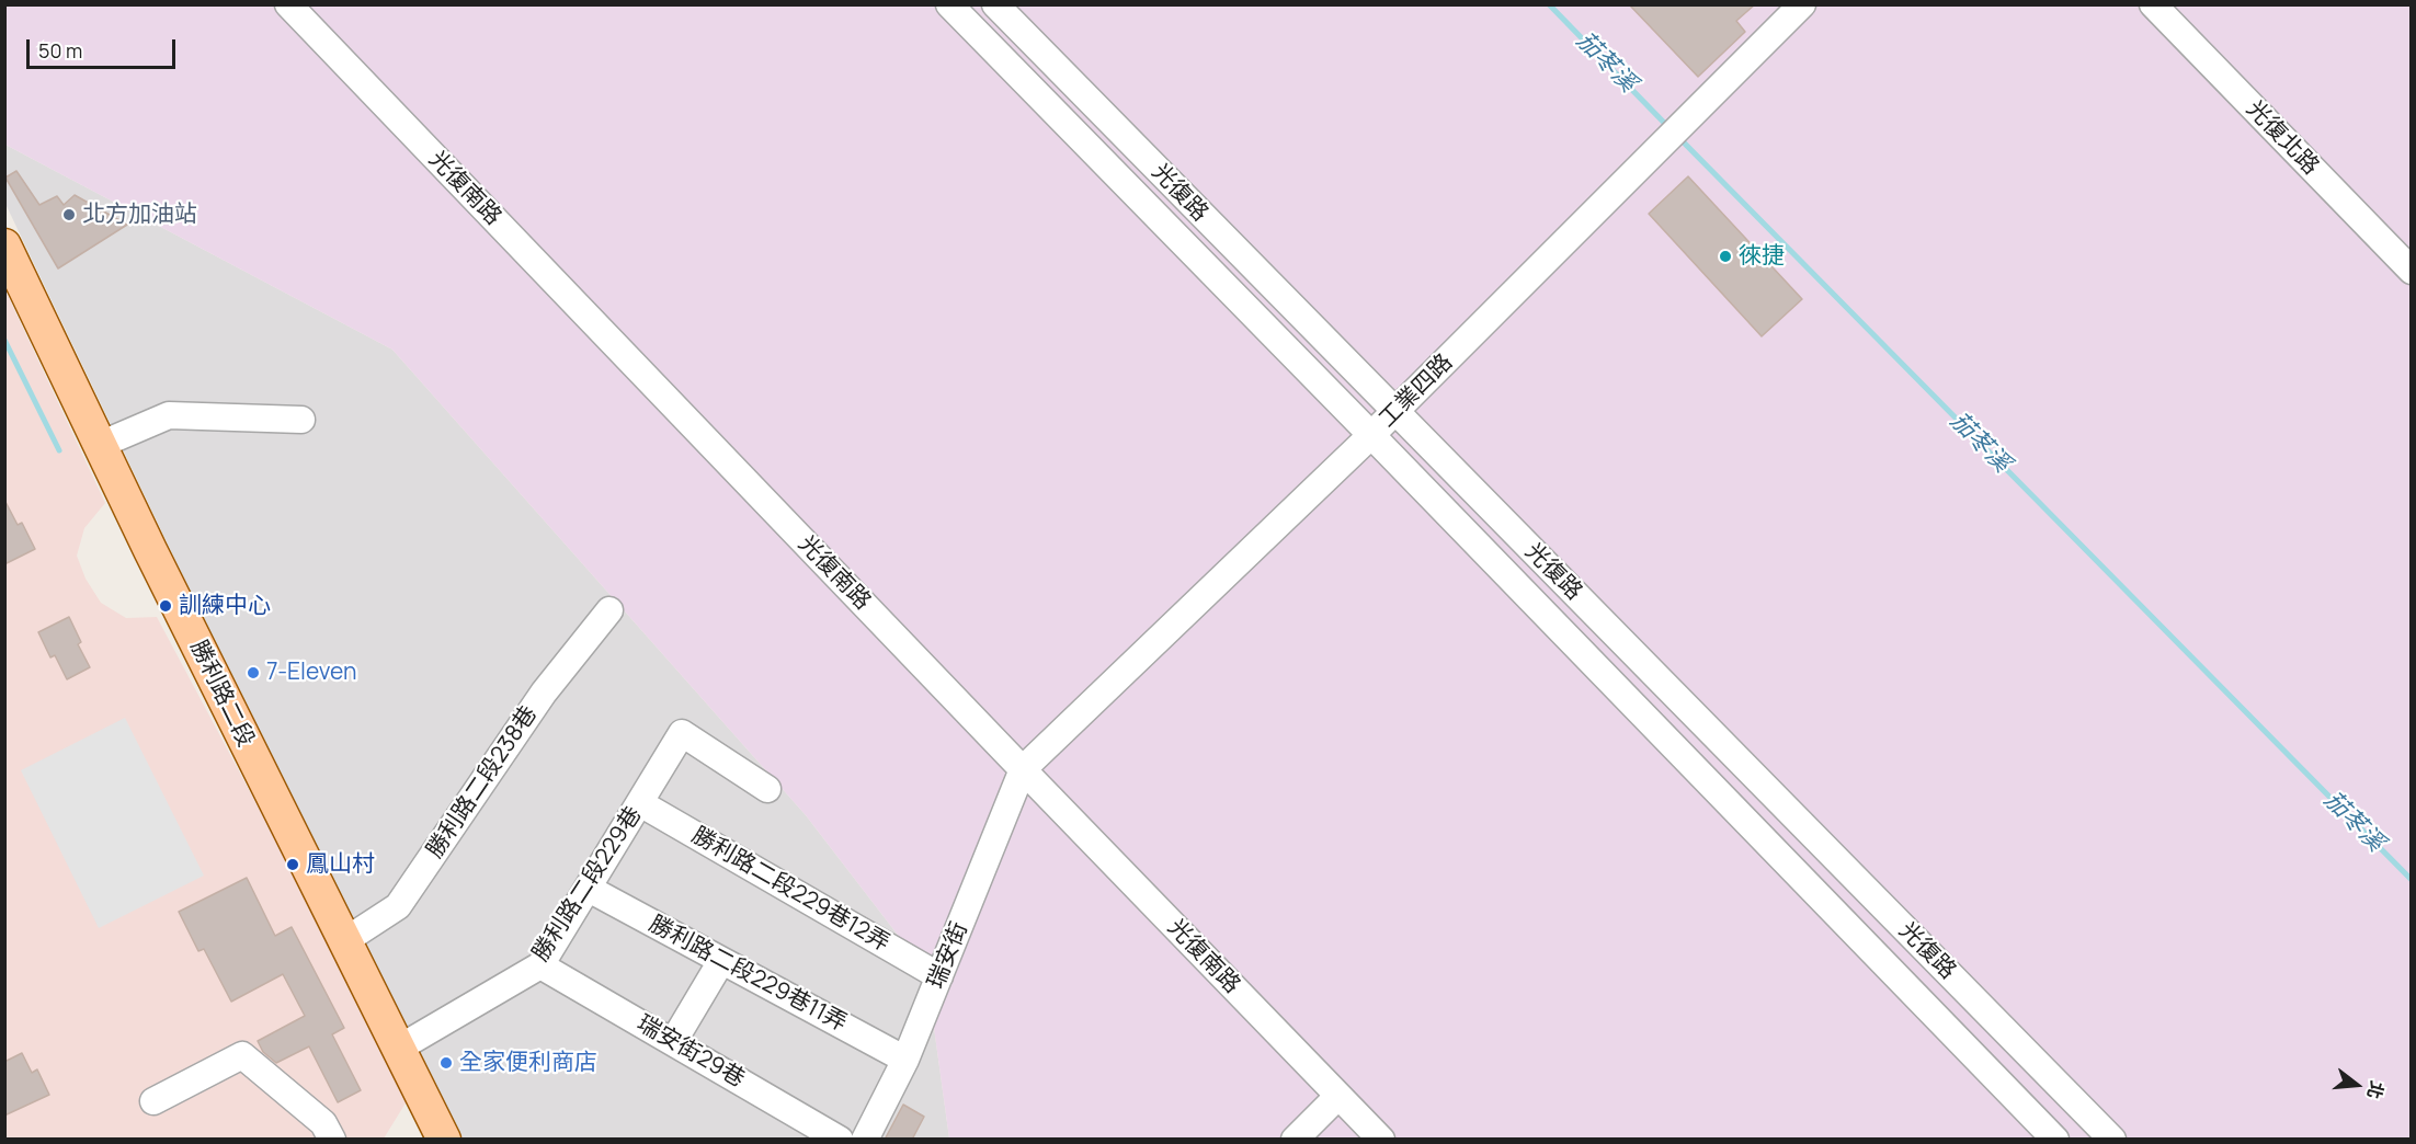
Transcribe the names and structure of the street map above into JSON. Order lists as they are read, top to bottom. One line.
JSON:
{"streets":{"main road":["勝利路二段"],"street":["光復北路","光復南路","光復路","工業四路","勝利路二段238巷","勝利路二段229巷","勝利路二段229巷12弄","瑞安街","勝利路二段229巷11弄","瑞安街29巷"]},"crossings":[["光復南路","工業四路"],["光復南路","瑞安街"],["光復路","工業四路"],["工業四路","瑞安街"],["勝利路二段","勝利路二段238巷"],["勝利路二段","勝利路二段229巷"],["勝利路二段229巷","勝利路二段229巷12弄"],["勝利路二段229巷","勝利路二段229巷11弄"],["勝利路二段229巷","瑞安街29巷"],["勝利路二段229巷12弄","瑞安街"],["瑞安街","勝利路二段229巷11弄"]],"water":["茄苳溪"],"places":["北方加油站","徠捷","訓練中心","7-Eleven","鳳山村","全家便利商店"],"scale_bar":"50 m","north":"right"}
